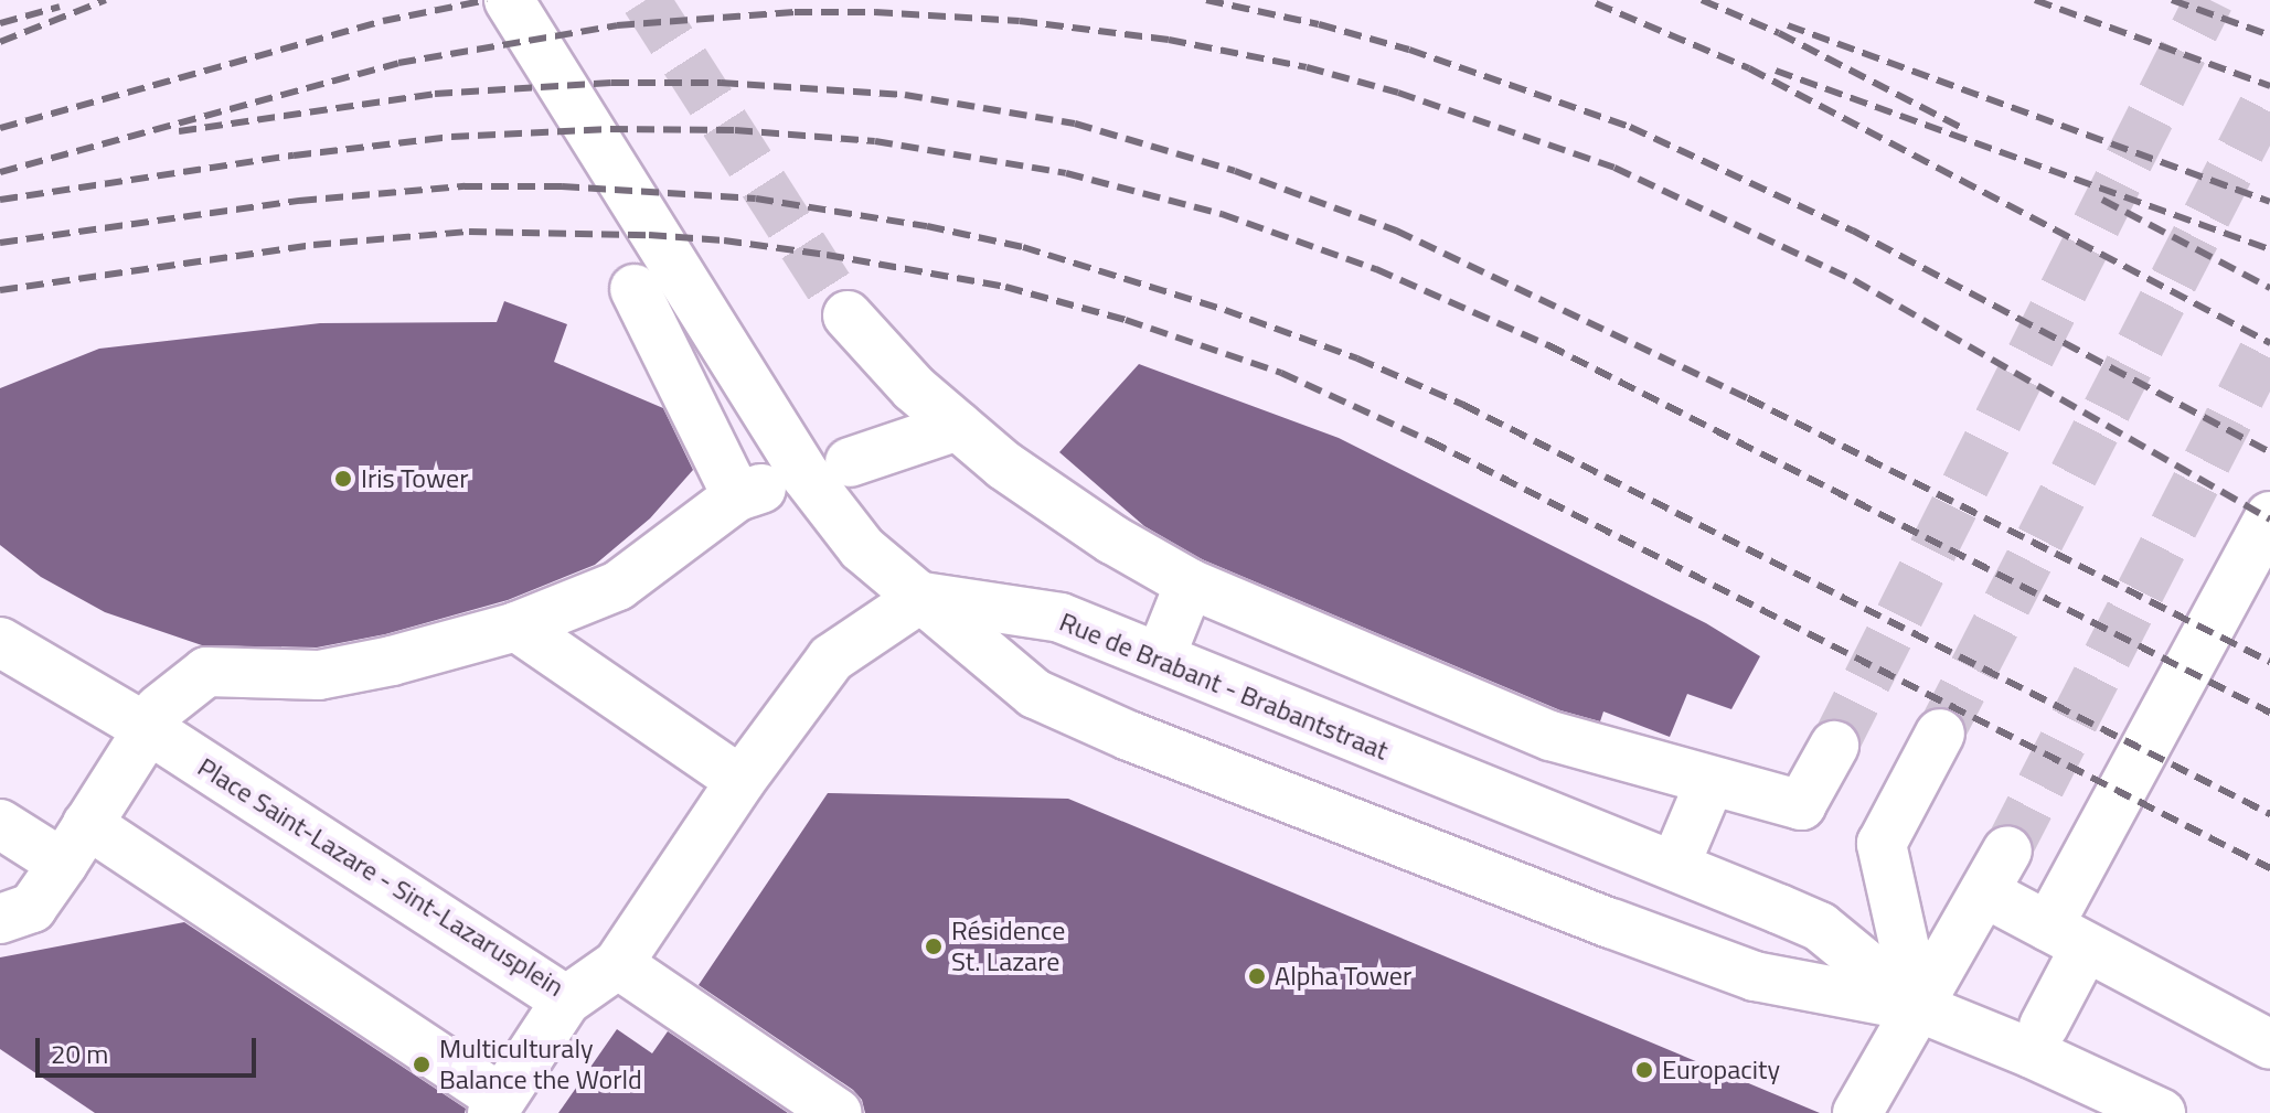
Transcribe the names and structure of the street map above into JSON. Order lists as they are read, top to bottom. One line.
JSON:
{"streets":{"street":["Rue de Brabant - Brabantstraat","Place Saint-Lazare - Sint-Lazarusplein"]},"crossings":[["Rue de Brabant - Brabantstraat","Place Saint-Lazare - Sint-Lazarusplein"]],"places":["Iris Tower","Résidence St. Lazare","Alpha Tower","Multiculturaly Balance the World","Europacity"],"scale_bar":"20 m"}
